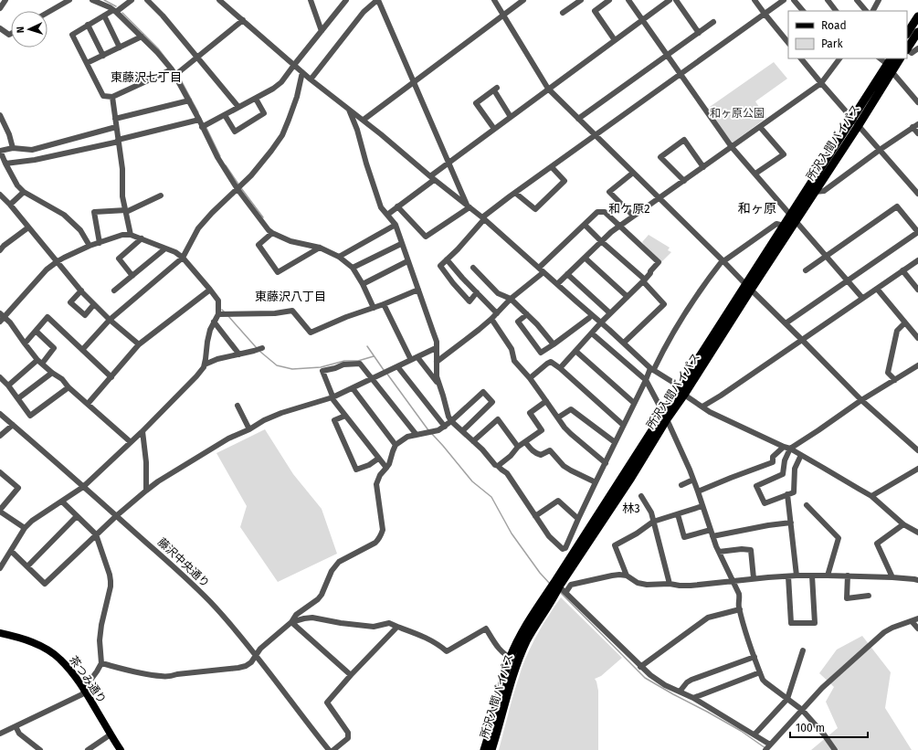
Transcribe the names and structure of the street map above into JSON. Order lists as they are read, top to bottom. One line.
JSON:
{"streets":{"highway":["所沢入間バイパス"],"main road":["茶つみ通り"],"street":["藤沢中央通り"]},"districts":["東藤沢七丁目","和ケ原2","和ヶ原","東藤沢八丁目","林3"],"parks":["和ヶ原公園"],"legend":["Road","Park"],"scale_bar":"100 m","north":"left"}
